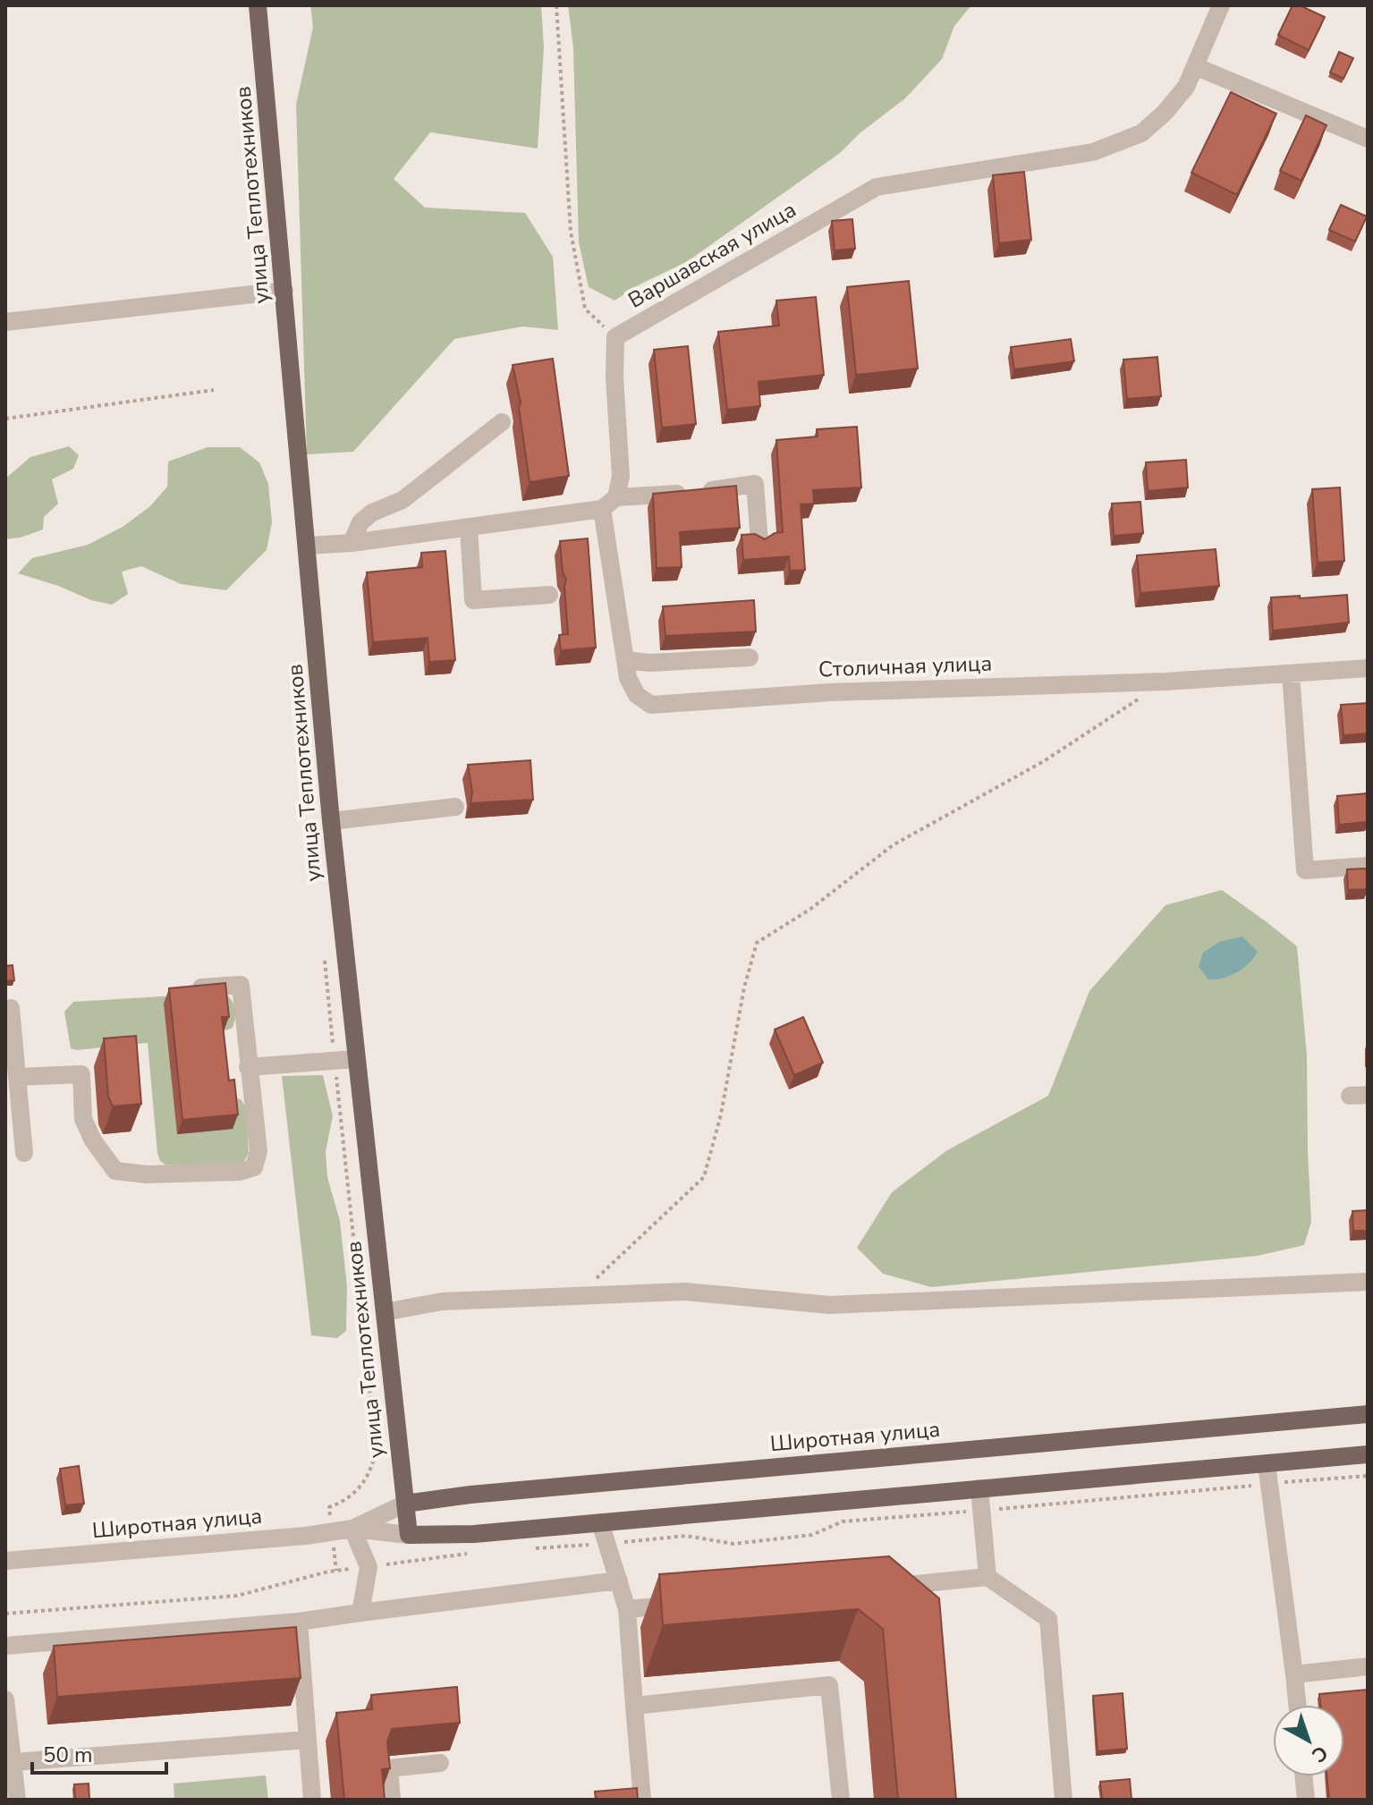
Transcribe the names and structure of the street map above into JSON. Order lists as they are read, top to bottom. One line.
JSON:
{"streets":{"main road":["улица Теплотехников","Широтная улица"],"street":["Варшавская улица","Столичная улица"]},"crossings":[["улица Теплотехников","Широтная улица"],["Варшавская улица","Столичная улица"]],"scale_bar":"50 m","north":"bottom right"}
